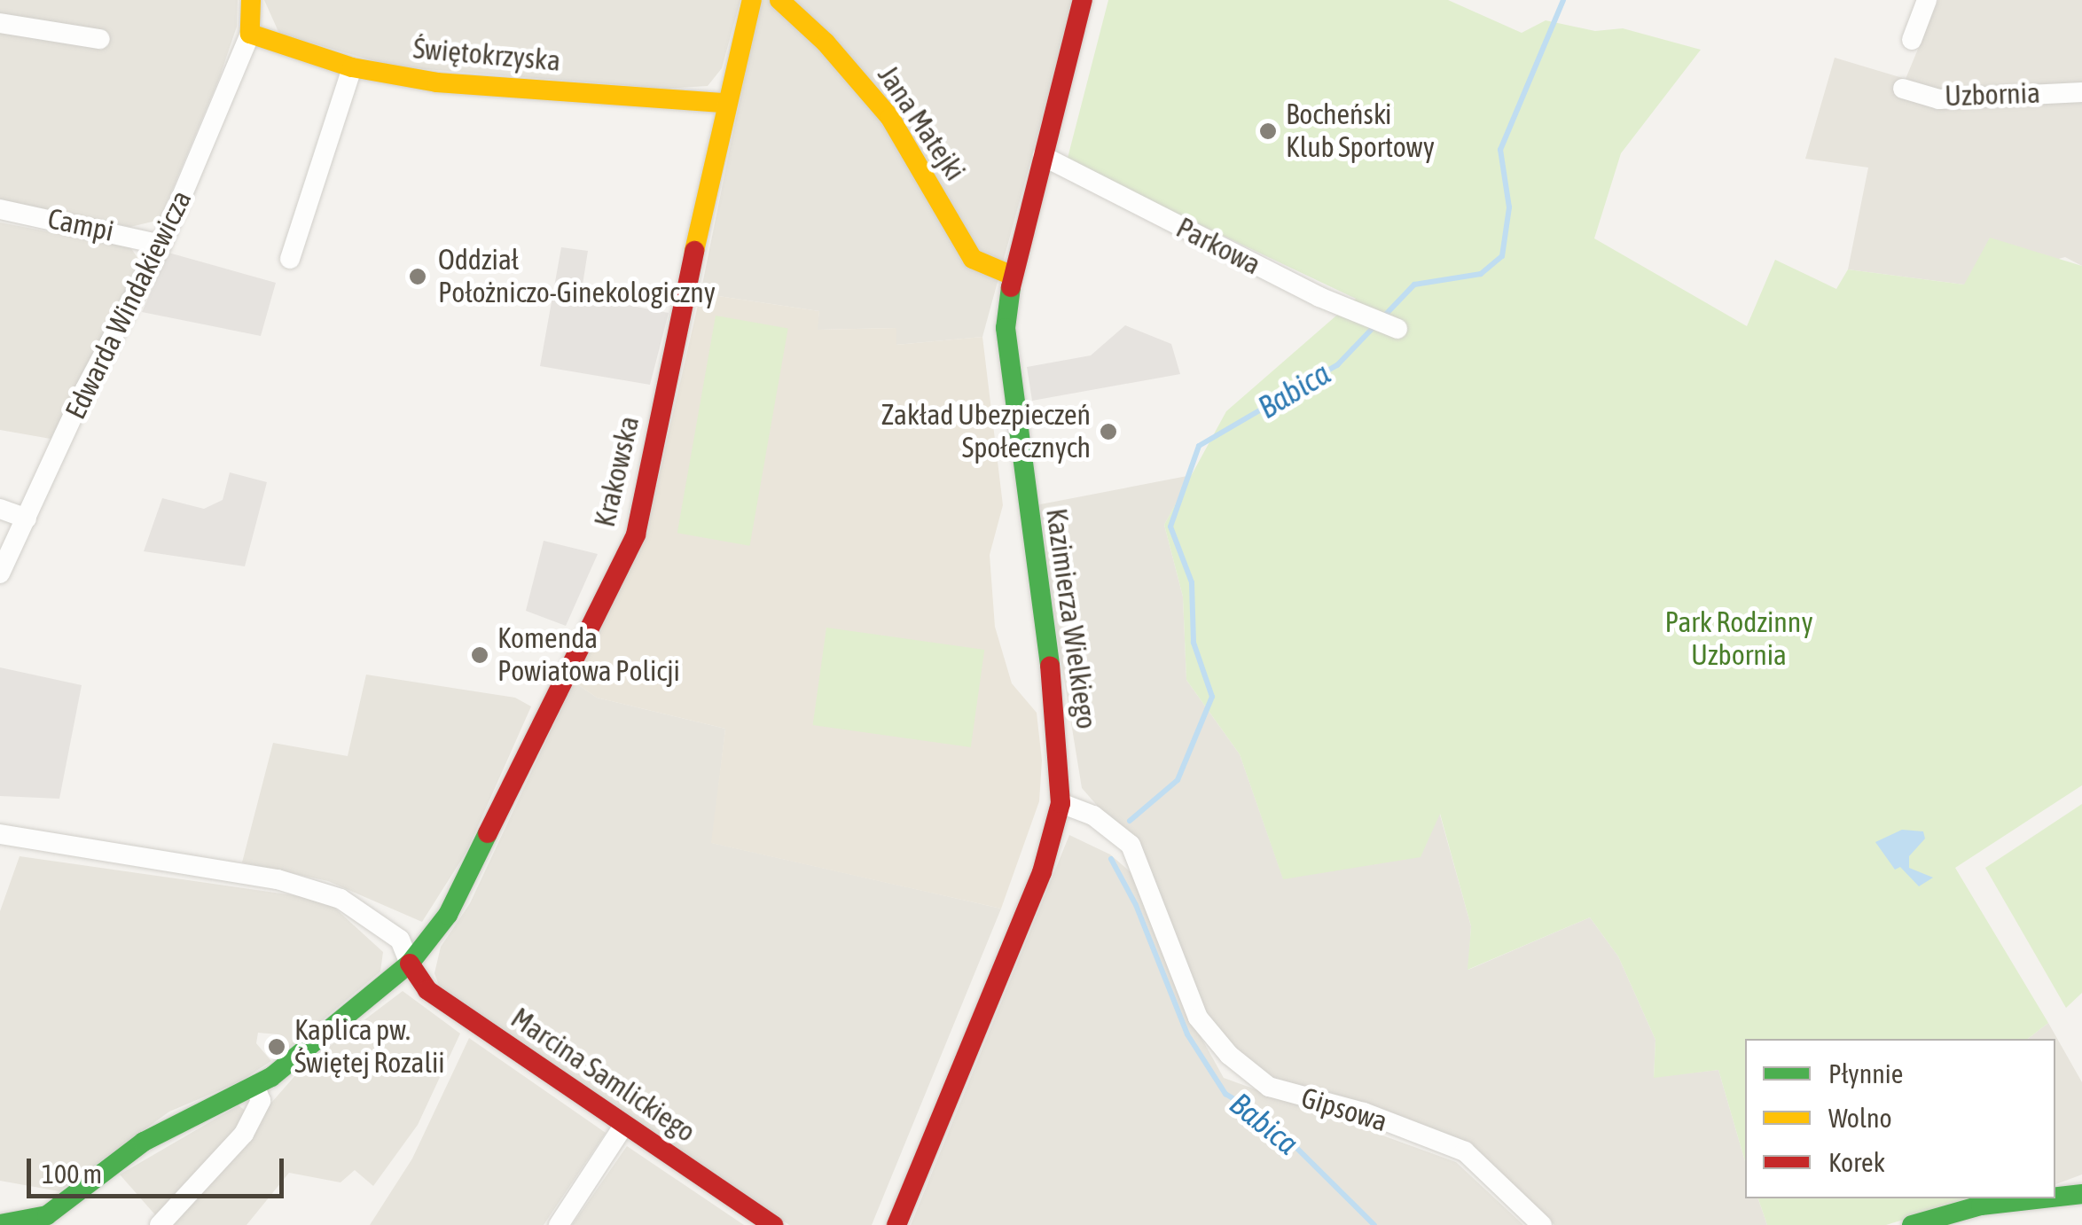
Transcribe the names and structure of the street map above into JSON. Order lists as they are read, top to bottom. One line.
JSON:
{"streets":{"street":["Świętokrzyska","Uzbornia","Jana Matejki","Campi","Parkowa","Edwarda Windakiewicza","Krakowska","Kazimierza Wielkiego","Marcina Samlickiego","Gipsowa"]},"crossings":[["Świętokrzyska","Edwarda Windakiewicza"],["Świętokrzyska","Krakowska"],["Jana Matejki","Kazimierza Wielkiego"],["Campi","Edwarda Windakiewicza"],["Parkowa","Kazimierza Wielkiego"],["Krakowska","Marcina Samlickiego"],["Kazimierza Wielkiego","Gipsowa"]],"water":["Babica"],"parks":["Park Rodzinny Uzbornia"],"places":["Bocheński Klub Sportowy","Oddział Położniczo-Ginekologiczny","Zakład Ubezpieczeń Społecznych","Komenda Powiatowa Policji","Kaplica pw. Świętej Rozalii"],"legend":["Płynnie","Wolno","Korek"],"scale_bar":"100 m"}
